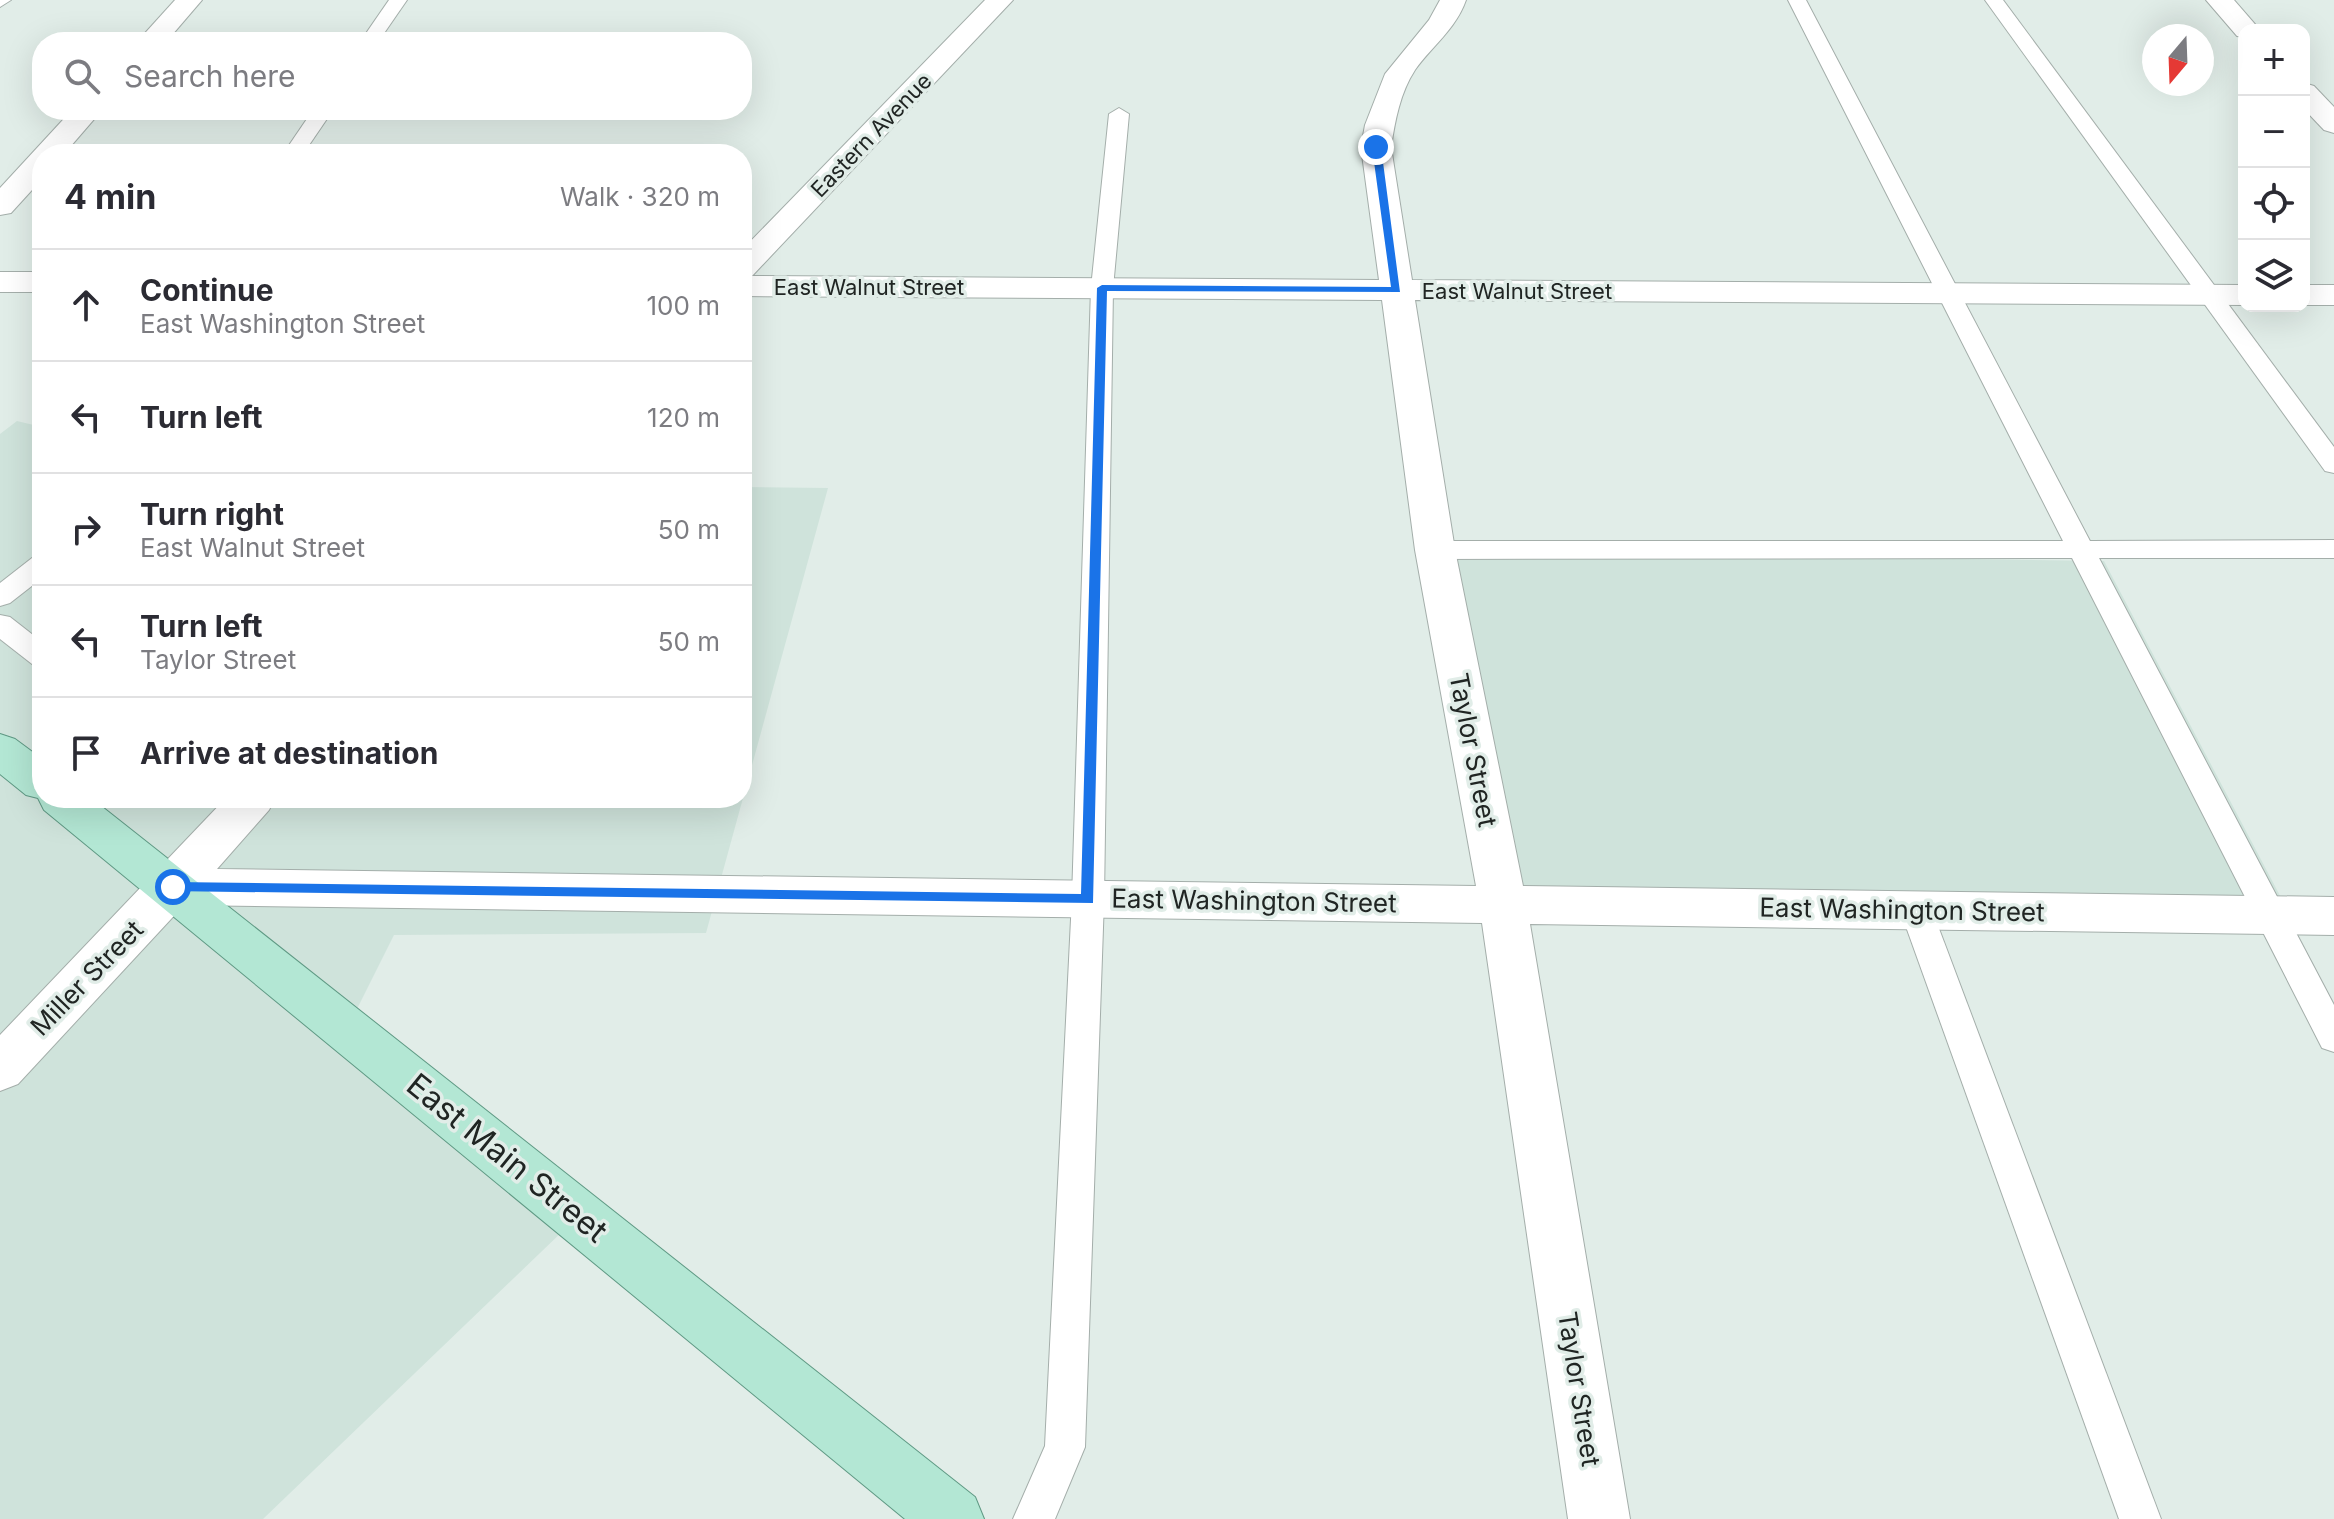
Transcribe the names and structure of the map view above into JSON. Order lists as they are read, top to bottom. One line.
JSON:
{"streets":{"main road":["East Main Street"],"street":["Eastern Avenue","East Walnut Street","Taylor Street","East Washington Street","Miller Street"]},"crossings":[["East Walnut Street","Taylor Street"],["Taylor Street","East Washington Street"],["East Washington Street","Miller Street"],["East Washington Street","East Main Street"],["Miller Street","East Main Street"]],"north":"bottom","page":{"map_buttons":["+","−"],"search":"Search here","heading":["4 min","Walk · 320 m"],"list":[["Continue","East Washington Street","100 m"],["Turn left","120 m"],["Turn right","East Walnut Street","50 m"],["Turn left","Taylor Street","50 m"],"Arrive at destination"]}}
